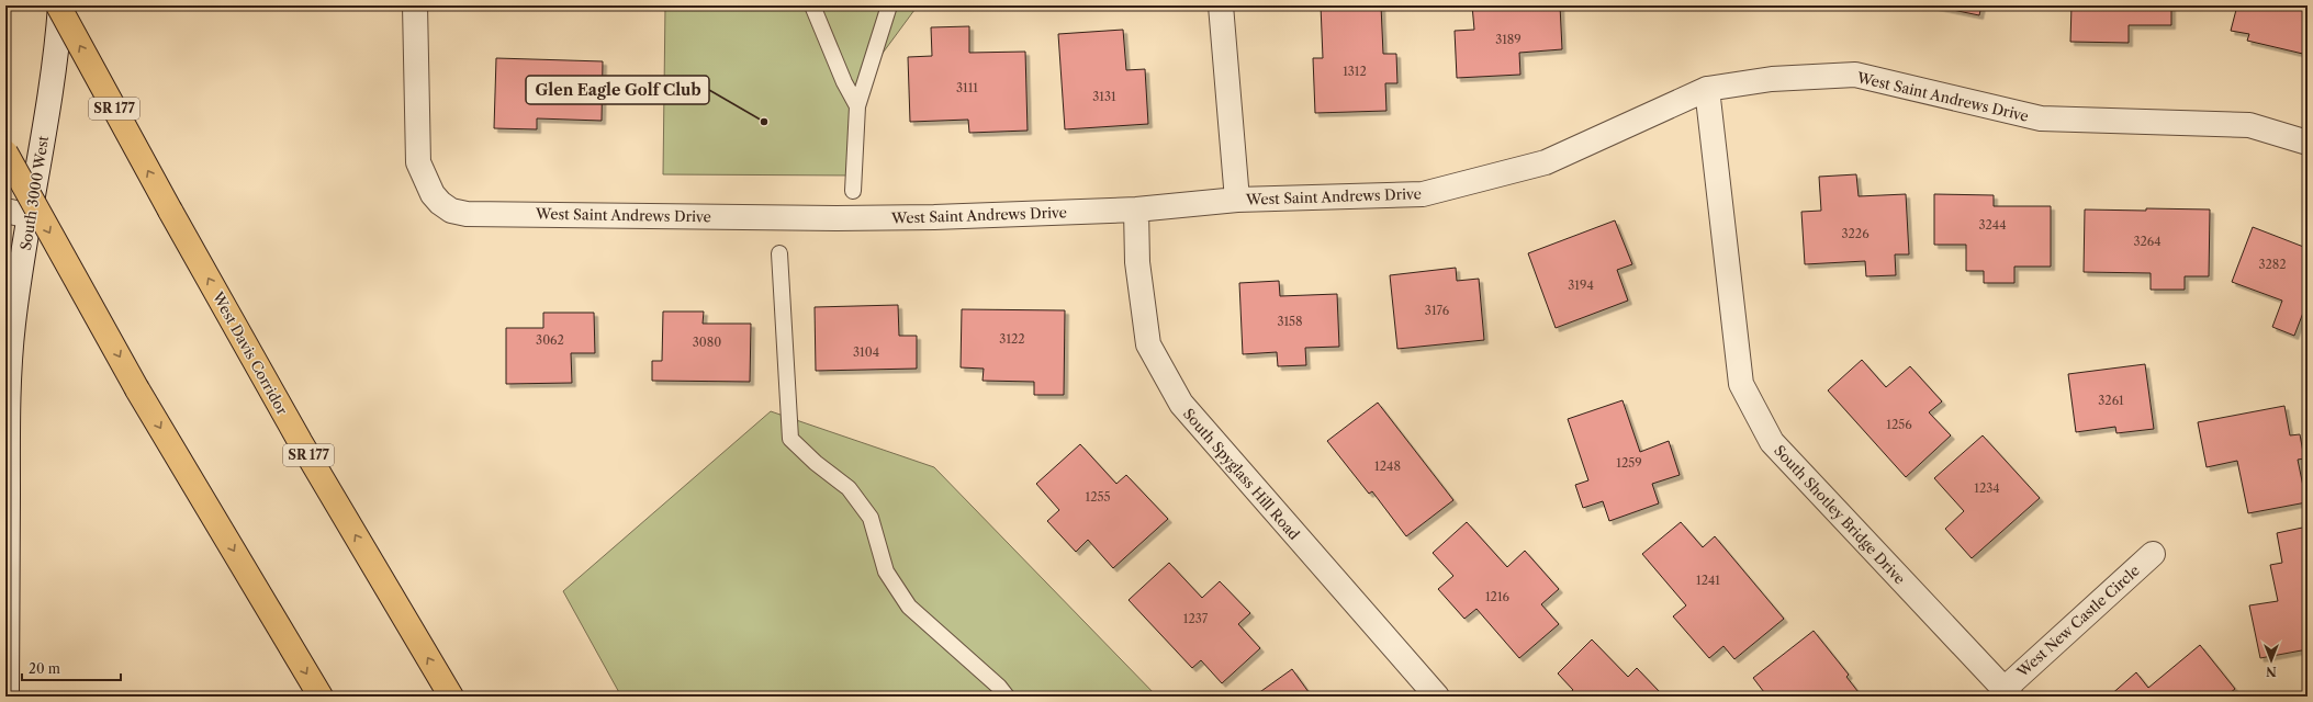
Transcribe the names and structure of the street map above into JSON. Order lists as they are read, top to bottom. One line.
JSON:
{"streets":{"highway":["SR 177","West Davis Corridor"],"street":["West Saint Andrews Drive","South 3000 West","South Spyglass Hill Road","South Shotley Bridge Drive","West New Castle Circle"]},"crossings":[["West Saint Andrews Drive","South Spyglass Hill Road"],["West Saint Andrews Drive","South Shotley Bridge Drive"],["South 3000 West","West Davis Corridor"],["South Shotley Bridge Drive","West New Castle Circle"]],"places":["Glen Eagle Golf Club"],"house_numbers":["3189","1312","3111","3131","3244","3226","3264","3282","3194","3176","3158","3122","3062","3080","3104","3261","1256","1259","1248","1234","1255","1241","1216","1237"],"scale_bar":"20 m","north":"bottom"}
